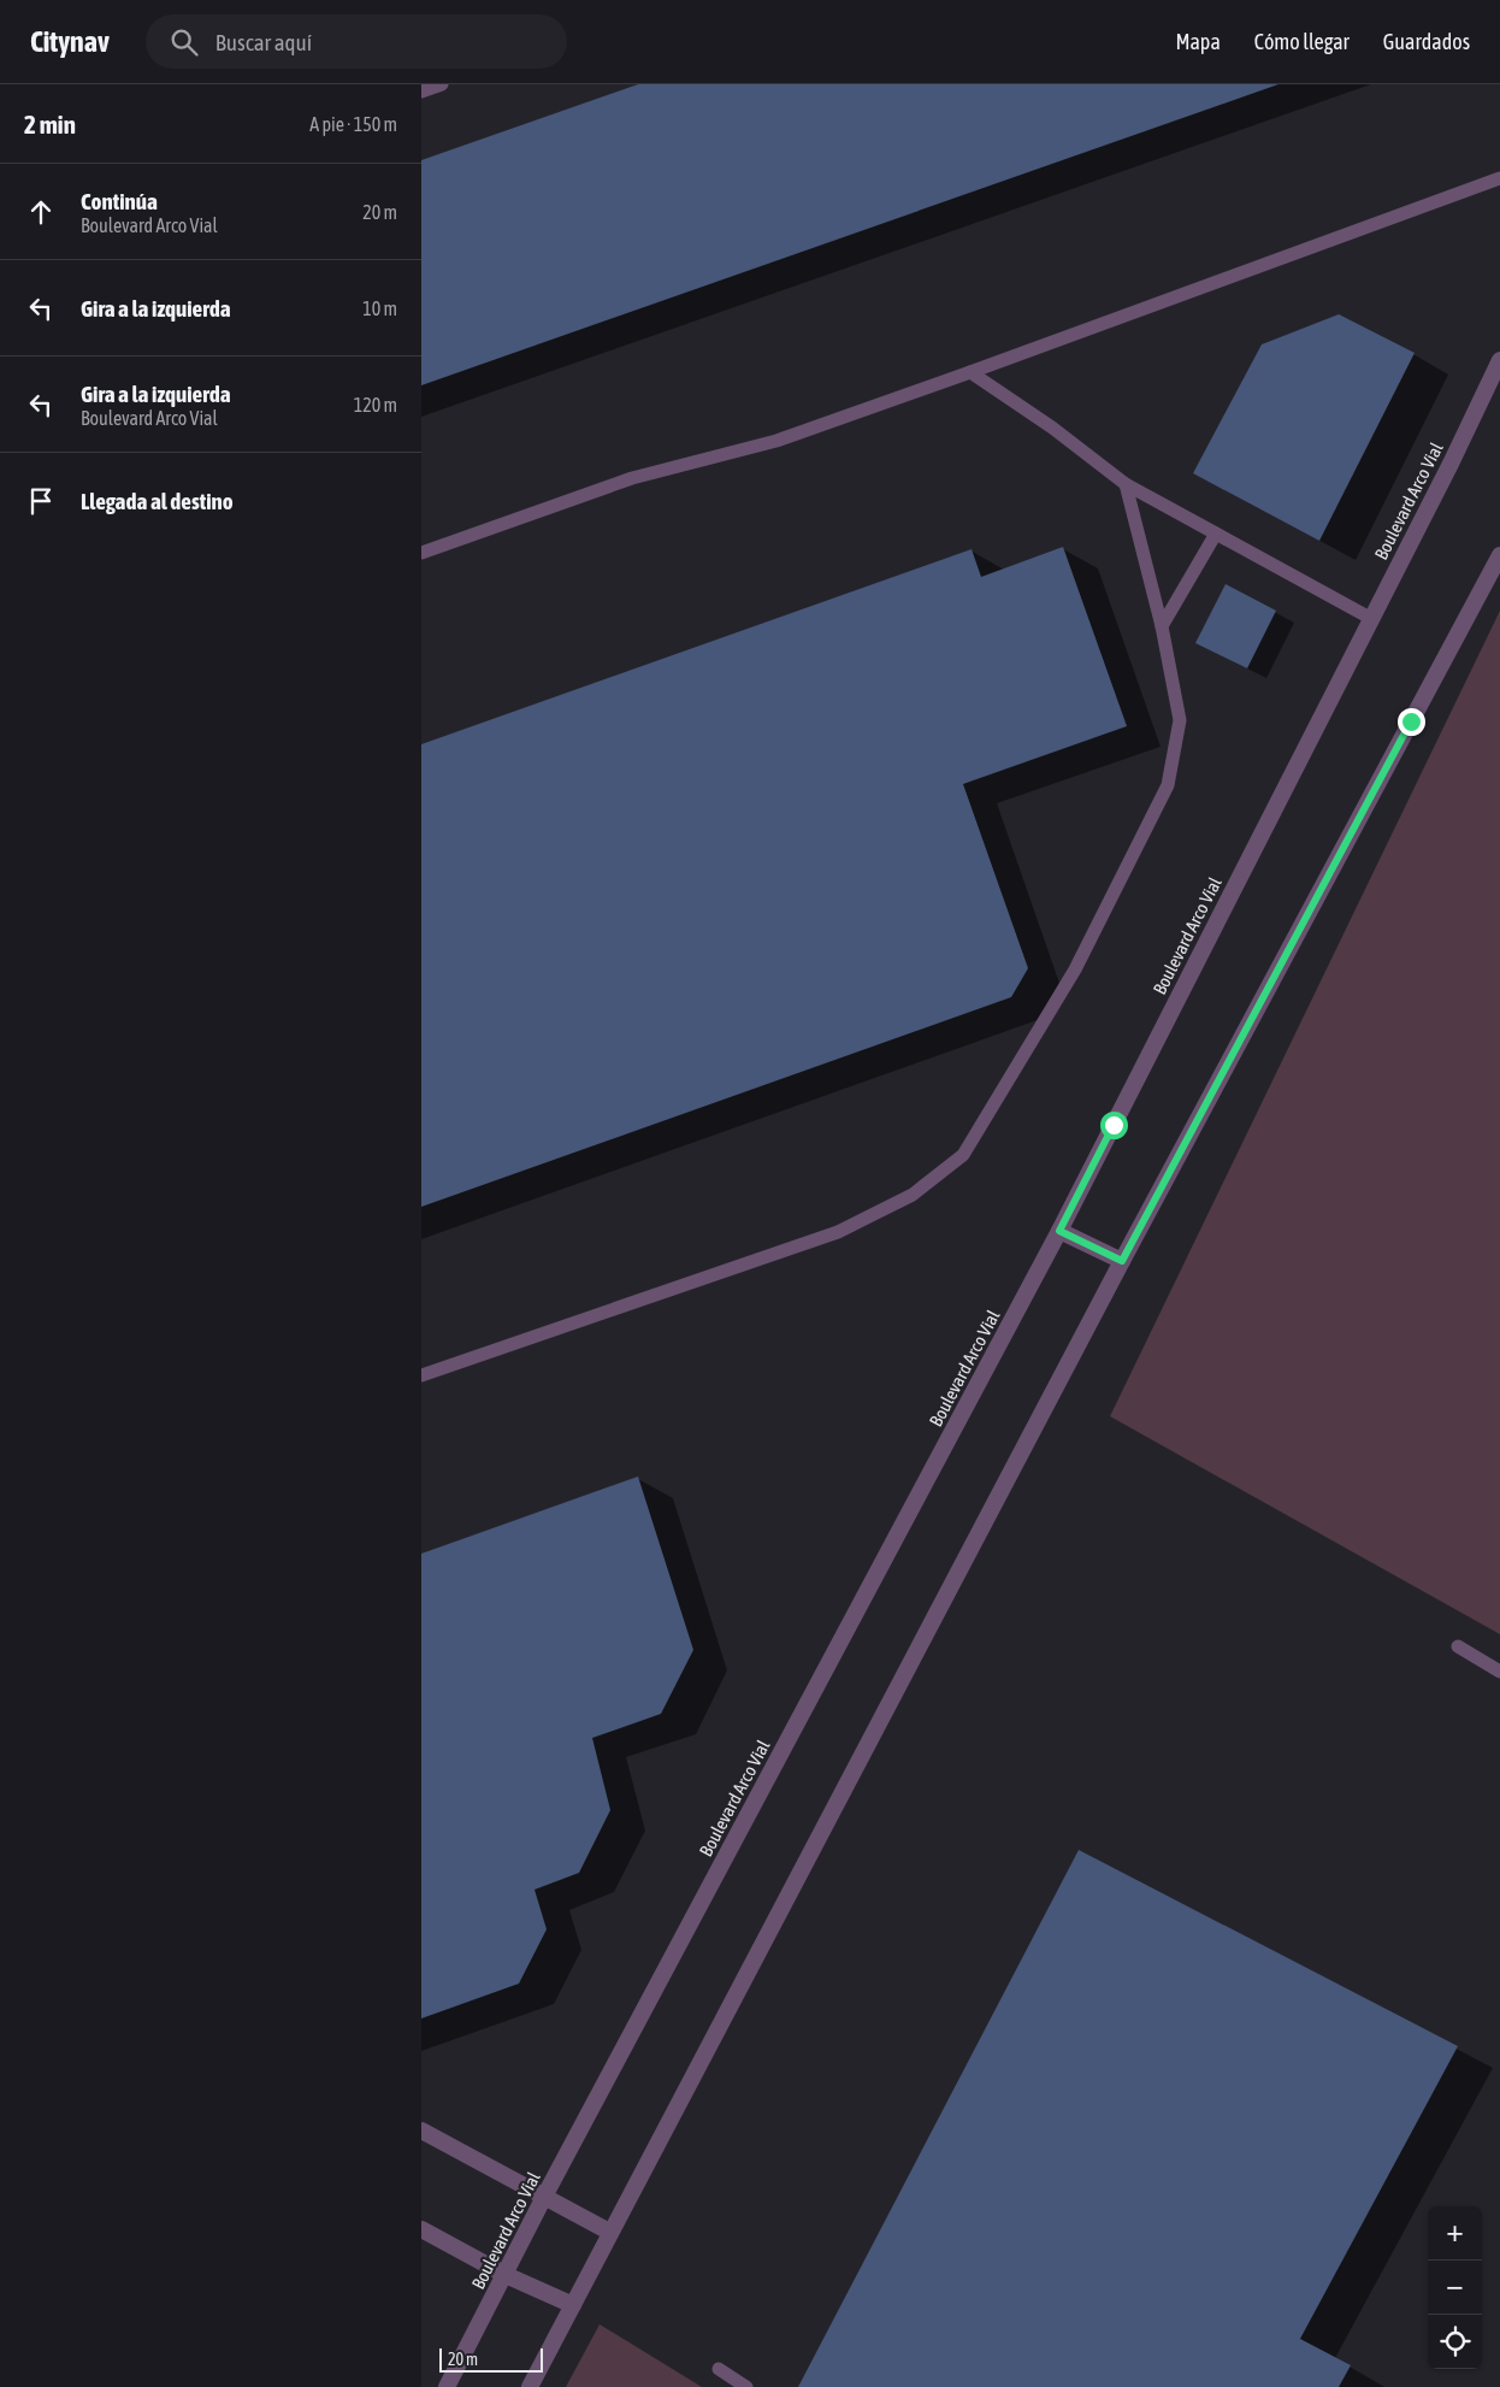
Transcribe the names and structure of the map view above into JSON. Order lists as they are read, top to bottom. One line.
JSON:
{"streets":{"street":["Boulevard Arco Vial"]},"scale_bar":"20 m","page":{"header":"Citynav","search":"Buscar aquí","nav":["Mapa","Cómo llegar","Guardados"],"heading":["2 min","A pie · 150 m"],"list":[["Continúa","Boulevard Arco Vial","20 m"],["Gira a la izquierda","10 m"],["Gira a la izquierda","Boulevard Arco Vial","120 m"],"Llegada al destino"],"map_buttons":["+","−"],"scale":"20 m"}}
